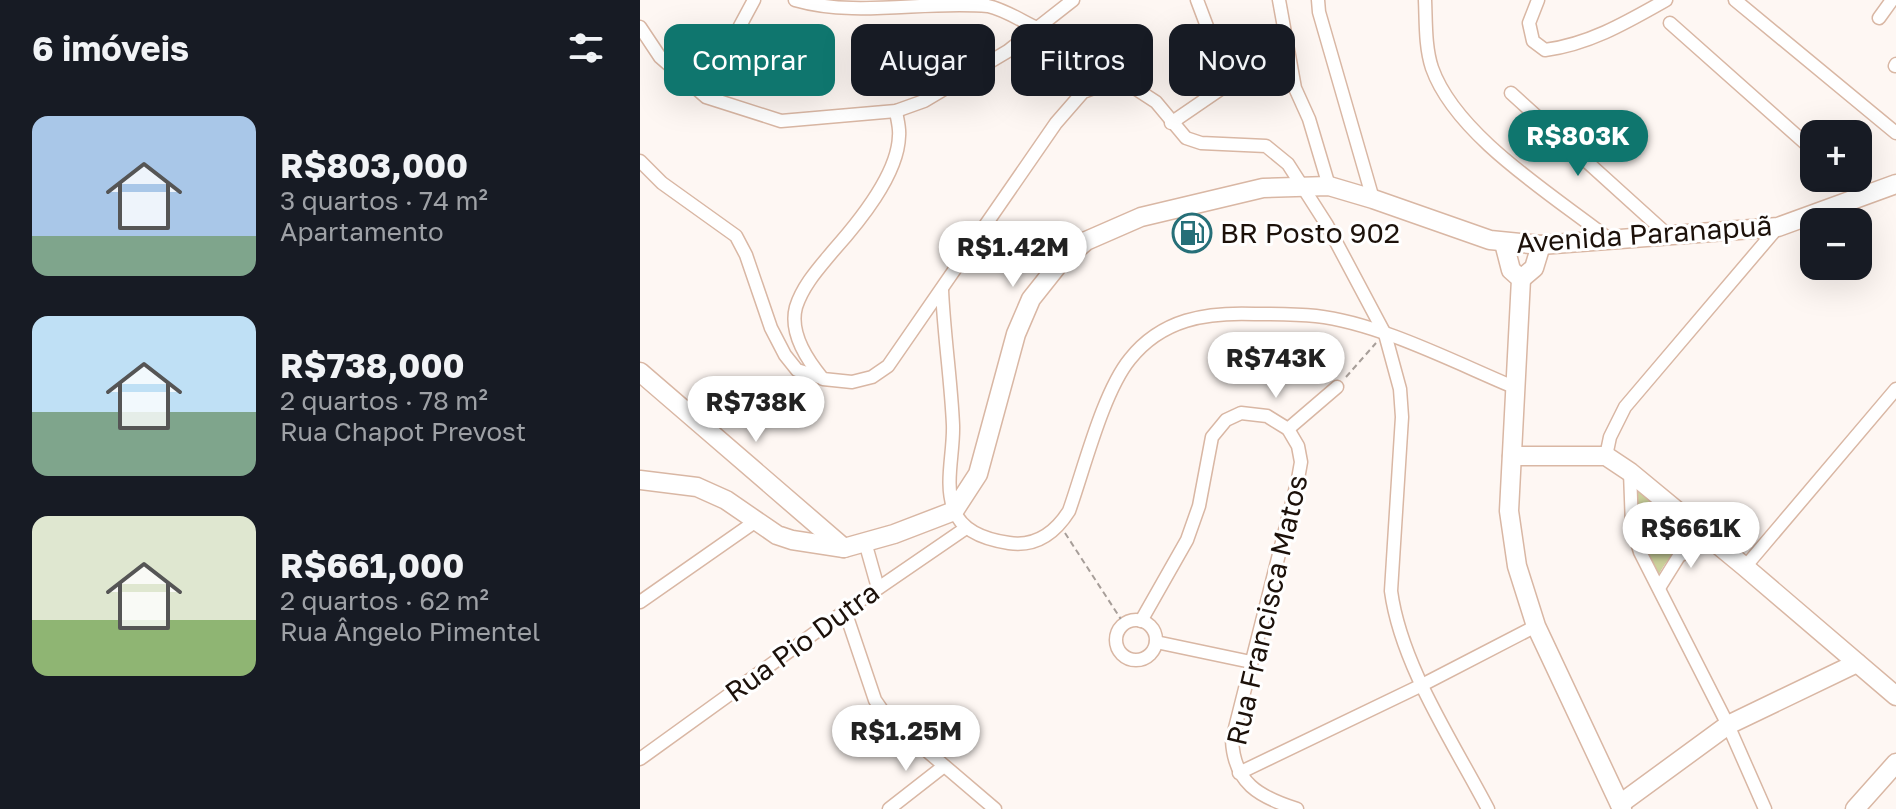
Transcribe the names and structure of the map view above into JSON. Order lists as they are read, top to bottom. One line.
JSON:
{"streets":{"street":["Avenida Paranapuã","Rua Francisca Matos","Rua Pio Dutra"]},"places":{"fuel station":["BR Posto 902"]},"page":{"heading":"6 imóveis","chip":["Comprar","Alugar","Filtros","Novo"],"list":[{"name":"R$803,000","note":"3 quartos · 74 m² · Apartamento"},{"name":"R$738,000","note":"2 quartos · 78 m² · Rua Chapot Prevost"},{"name":"R$661,000","note":"2 quartos · 62 m² · Rua Ângelo Pimentel"}],"price":["R$803K","R$1.42M","R$743K","R$738K","R$661K","R$1.25M"],"map_buttons":["+","−"]}}
